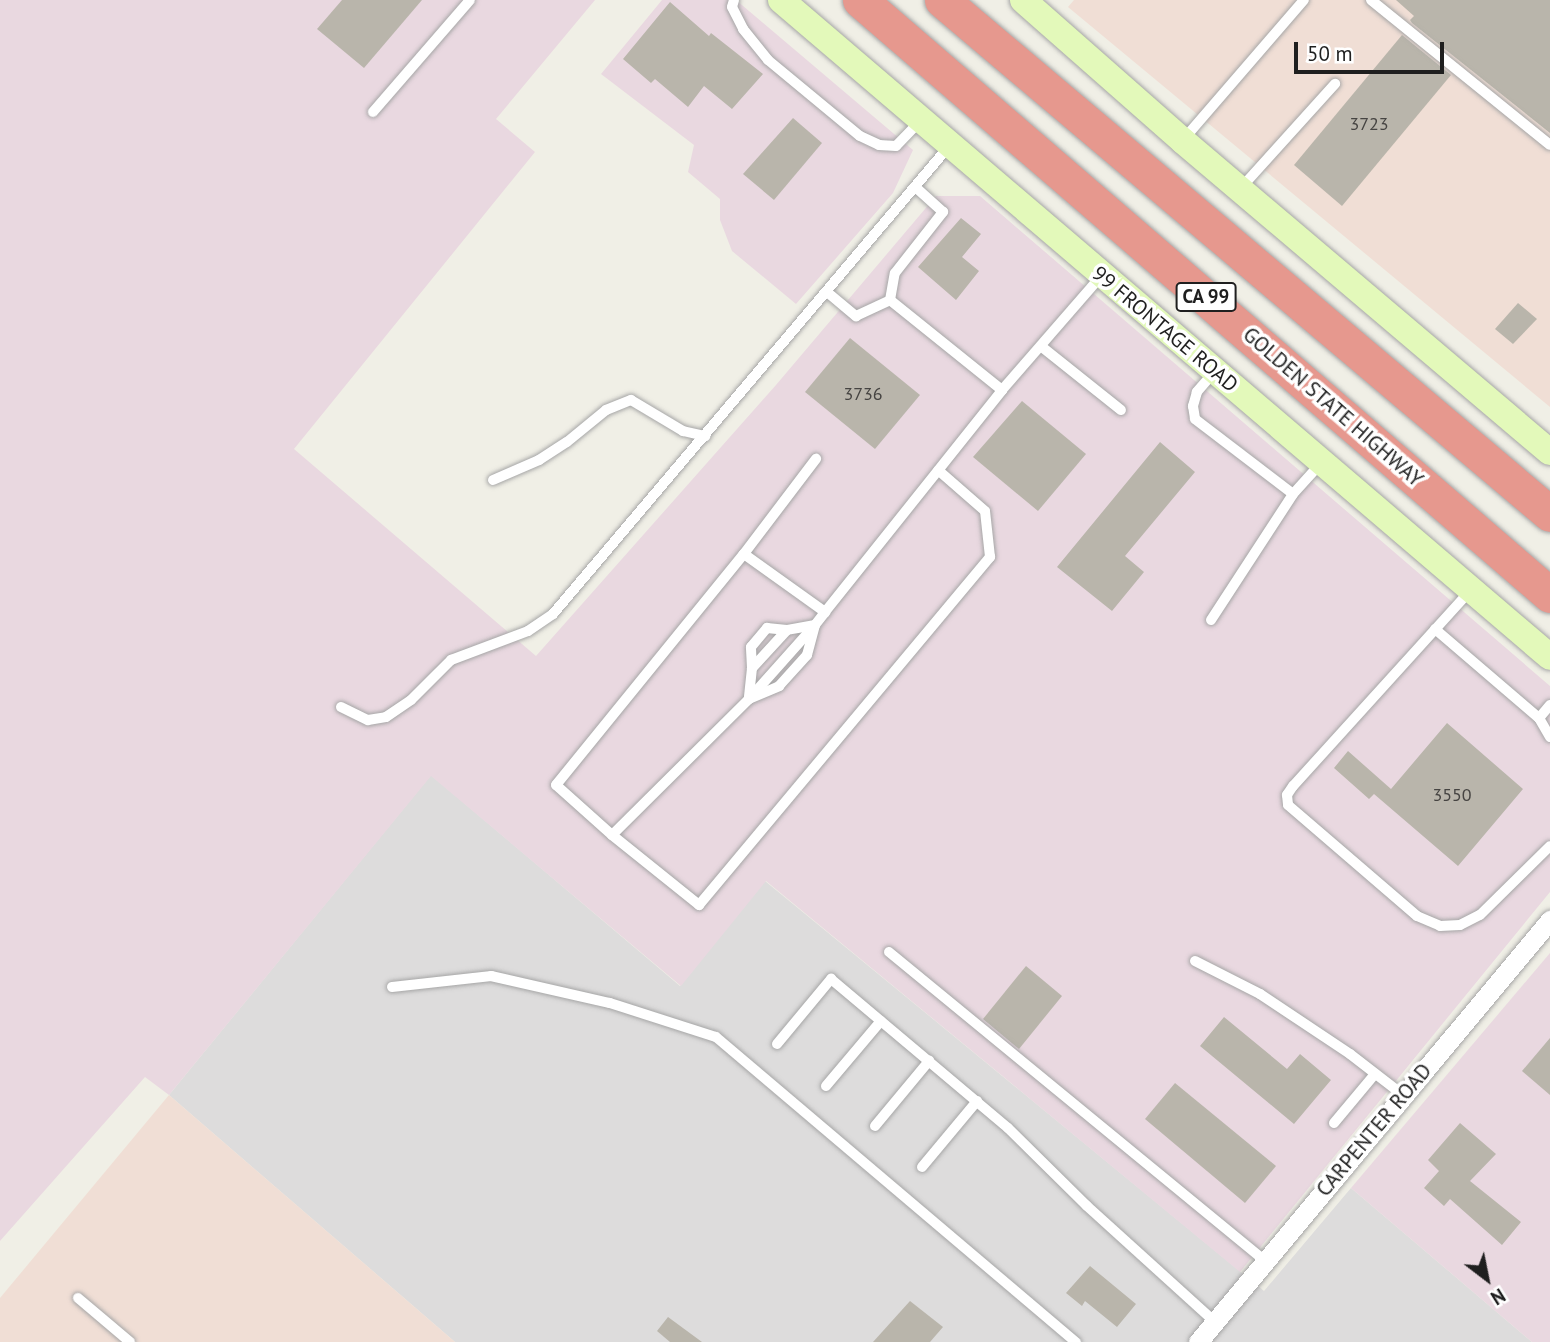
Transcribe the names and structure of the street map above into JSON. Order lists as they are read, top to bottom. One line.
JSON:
{"streets":{"highway":["CA 99","GOLDEN STATE HIGHWAY"],"street":["99 FRONTAGE ROAD","CARPENTER ROAD"]},"house_numbers":["3723","3736","3550"],"scale_bar":"50 m","north":"bottom right"}
